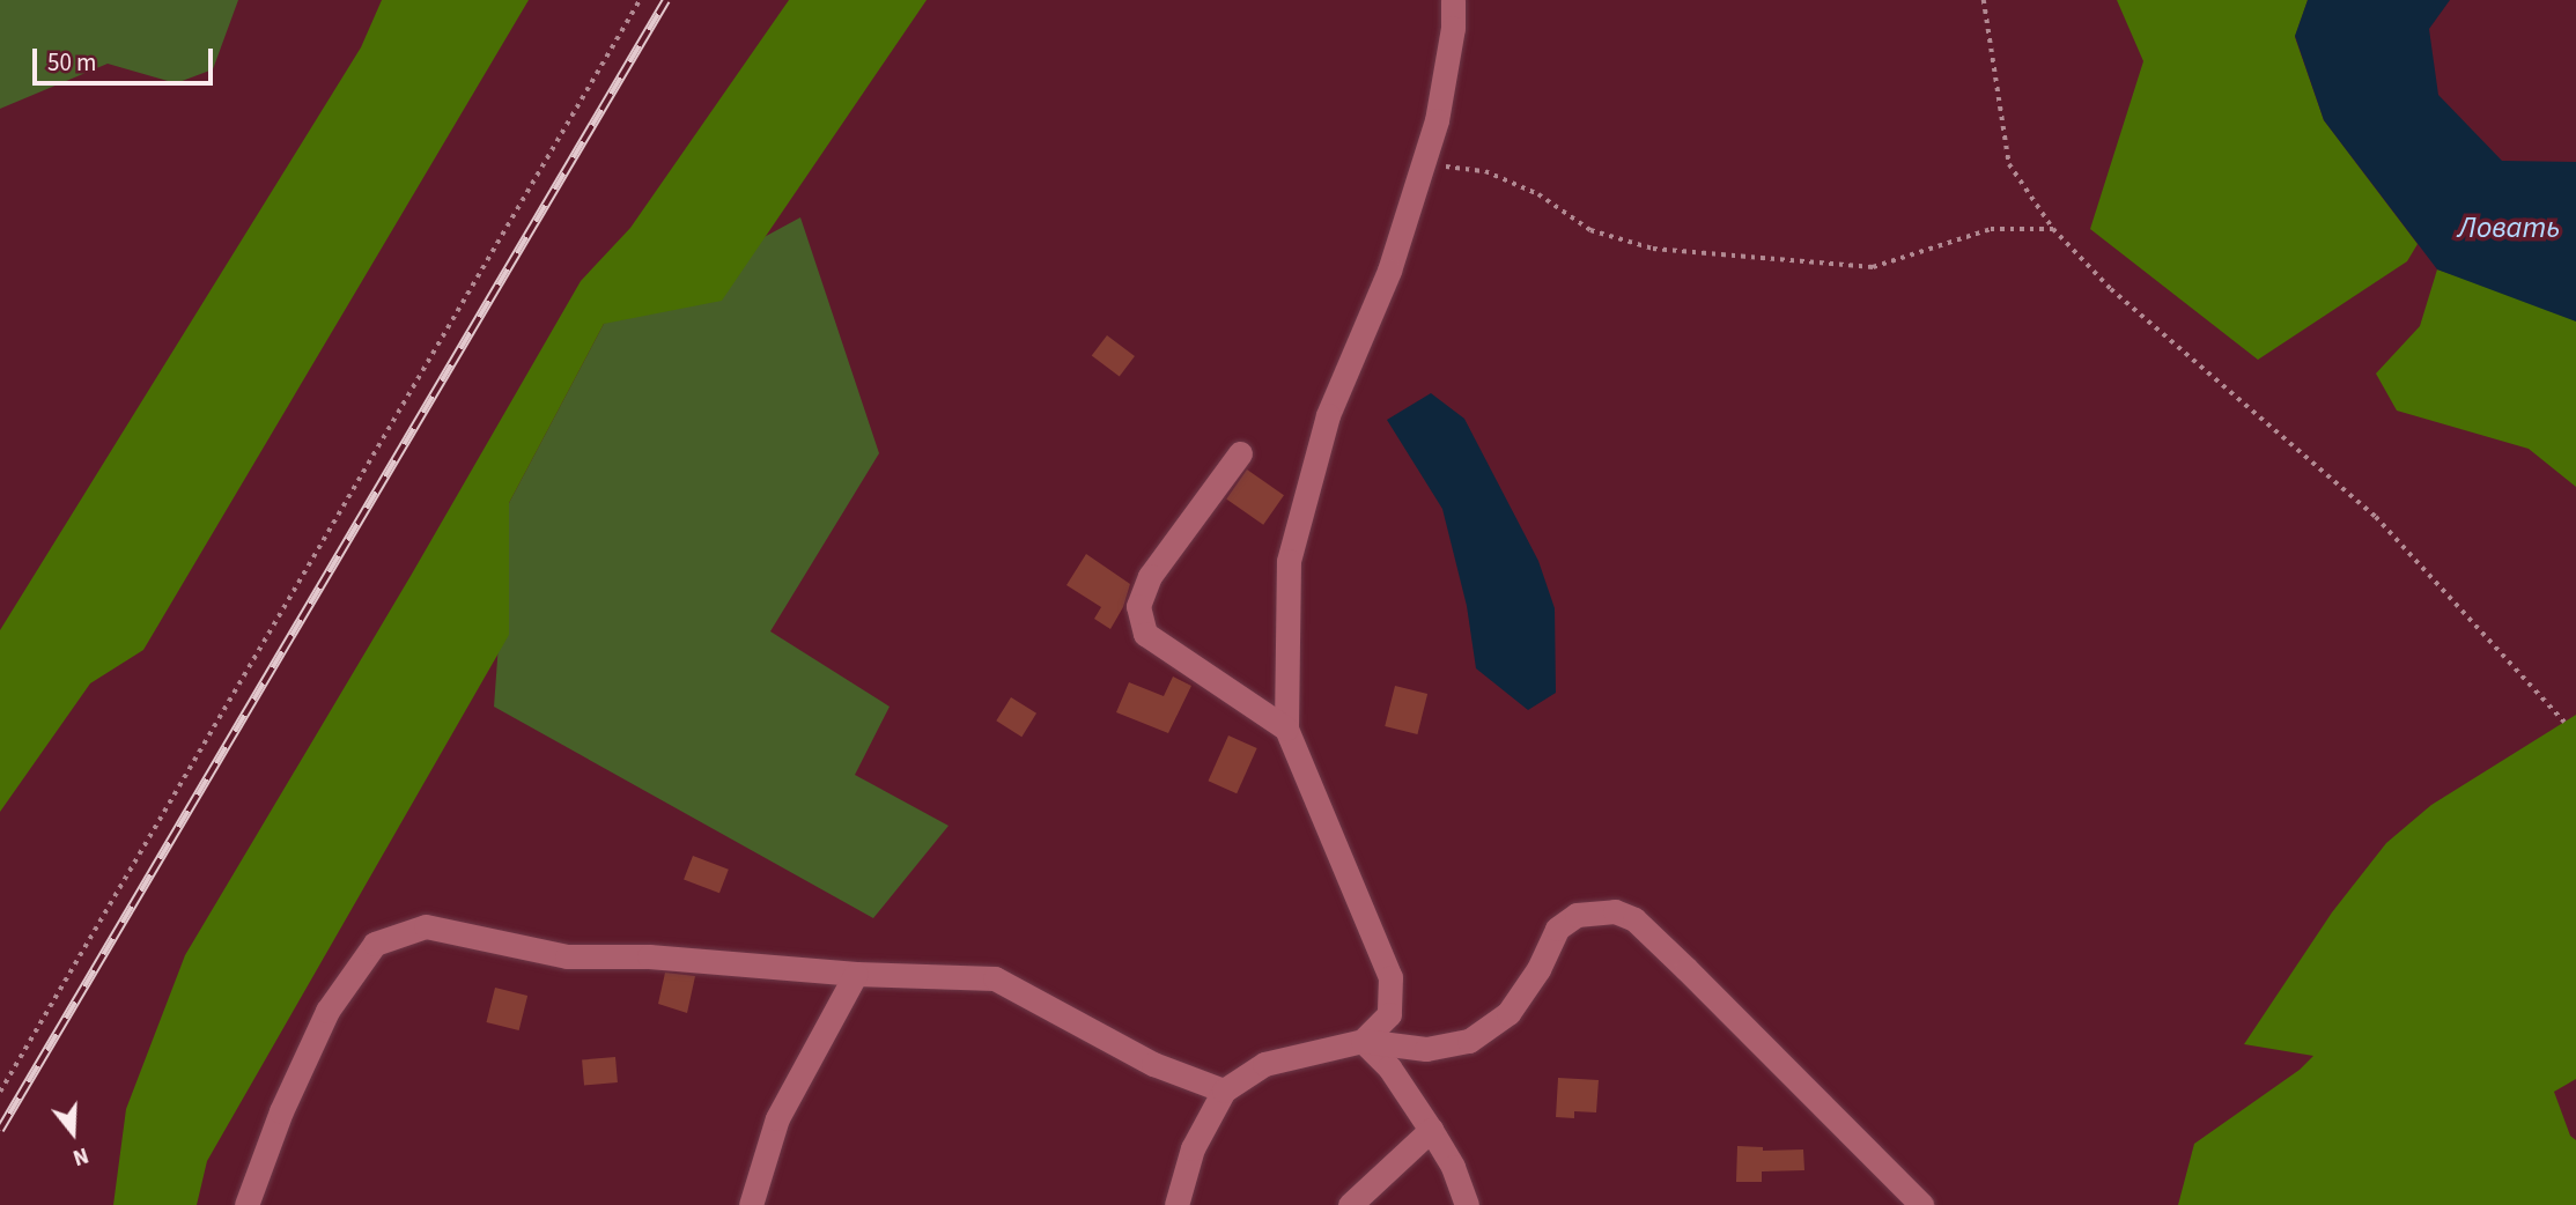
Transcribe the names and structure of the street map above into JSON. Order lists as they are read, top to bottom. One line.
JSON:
{"water":["Ловать"],"scale_bar":"50 m","north":"bottom"}
